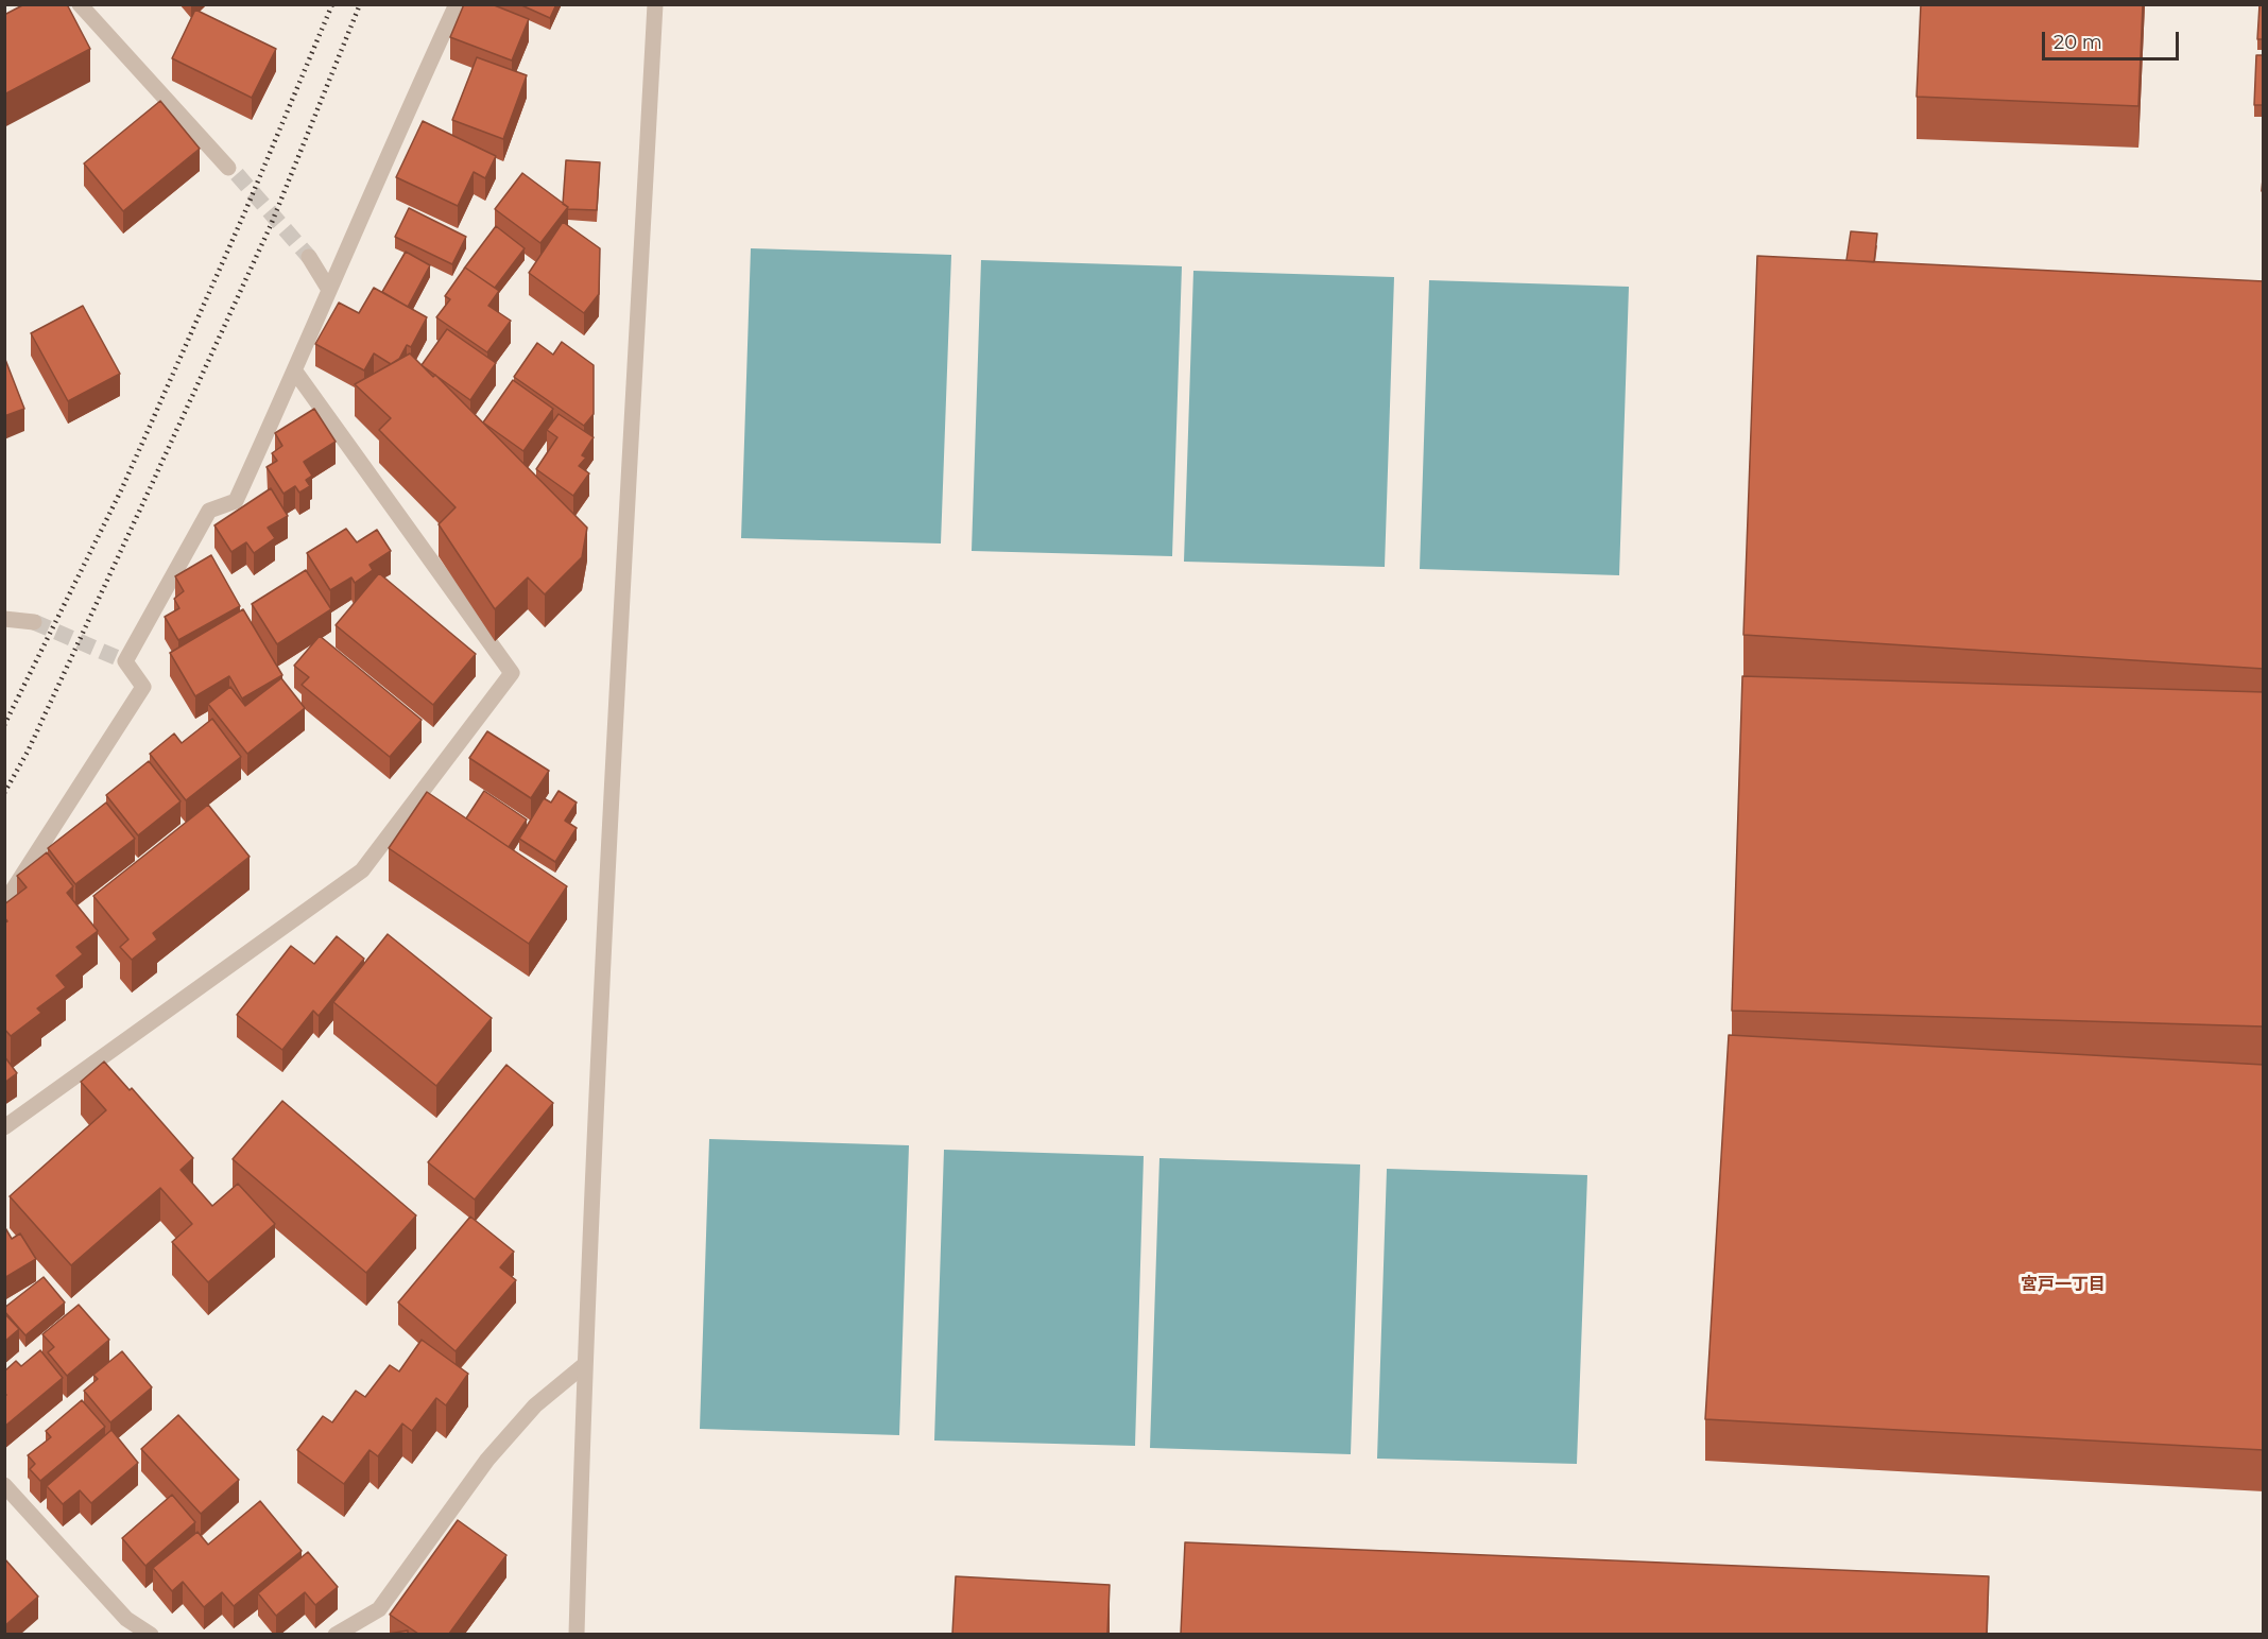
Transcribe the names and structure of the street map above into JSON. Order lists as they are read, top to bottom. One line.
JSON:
{"districts":["宮戸一丁目"],"scale_bar":"20 m"}
